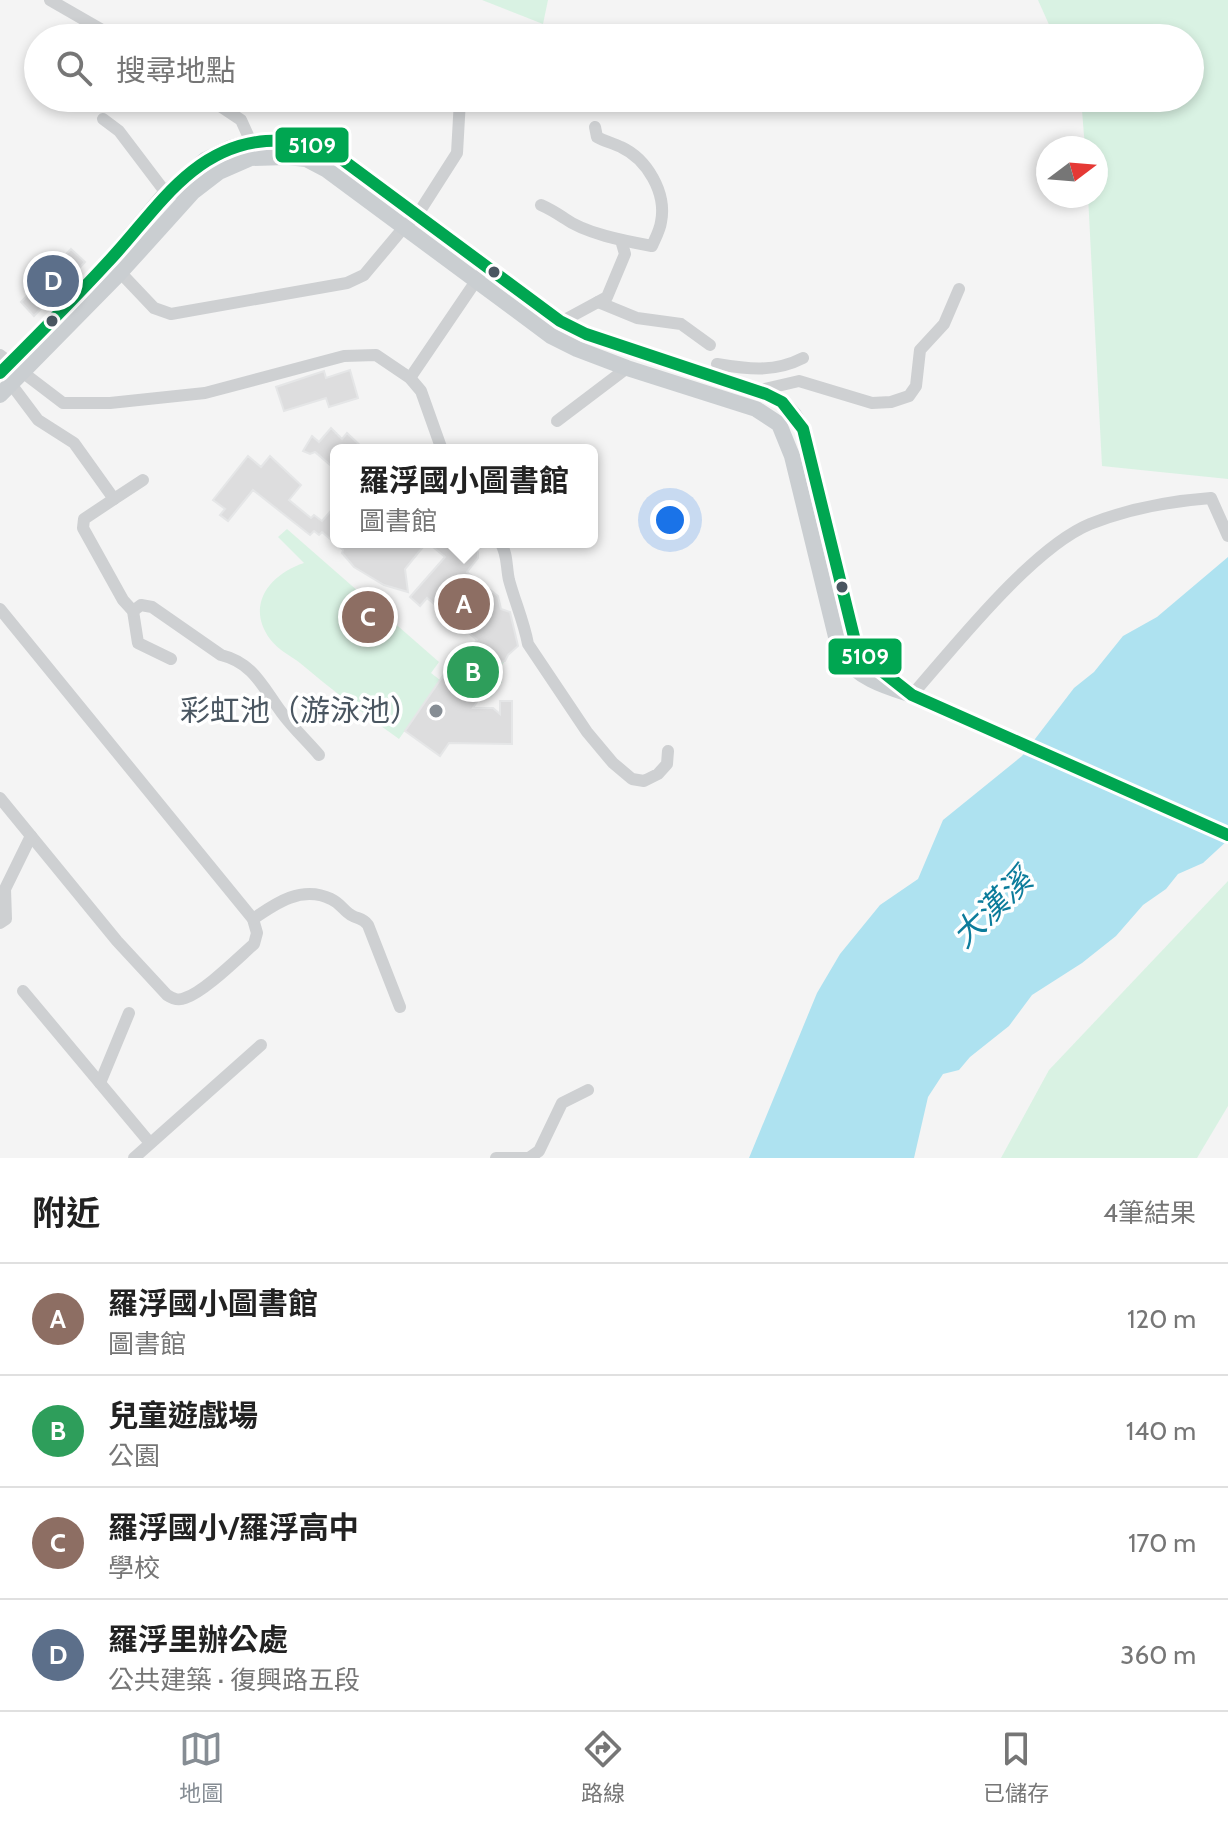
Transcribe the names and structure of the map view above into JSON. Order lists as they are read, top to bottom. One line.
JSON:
{"water":["大漢溪"],"places":["彩虹池（游泳池）"],"lines":["transit line 5109"],"north":"right","page":{"search":"搜尋地點","pins":["D","A","C","B"],"popup":["羅浮國小圖書館","圖書館"],"heading":["附近","4筆結果"],"list":[{"mark":"A","name":"羅浮國小圖書館","note":"圖書館","value":"120 m"},{"mark":"B","name":"兒童遊戲場","note":"公園","value":"140 m"},{"mark":"C","name":"羅浮國小/羅浮高中","note":"學校","value":"170 m"},{"mark":"D","name":"羅浮里辦公處","note":"公共建築 · 復興路五段","value":"360 m"}],"nav":["地圖","路線","已儲存"]}}
